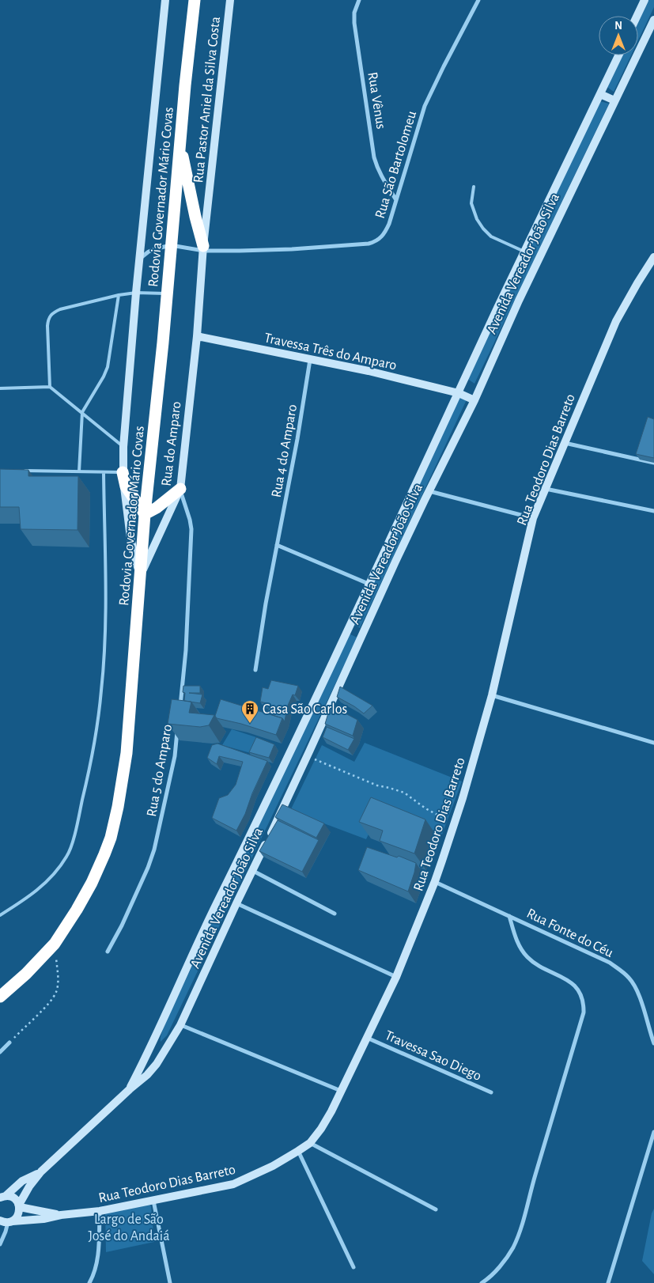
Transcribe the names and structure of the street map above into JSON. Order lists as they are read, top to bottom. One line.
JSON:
{"streets":{"highway":["Rodovia Governador Mário Covas"],"street":["Rua Pastor Aniel da Silva Costa","Rua Vênus","Rua São Bartolomeu","Avenida Vereador João Silva","Travessa Três do Amparo","Rua do Amparo","Rua 4 do Amparo","Rua Teodoro Dias Barreto","Rua 5 do Amparo","Rua Fonte do Céu","Travessa Sao Diego"]},"crossings":[["Rua Pastor Aniel da Silva Costa","Rua do Amparo"],["Rua Vênus","Rua São Bartolomeu"],["Rua São Bartolomeu","Rodovia Governador Mário Covas"],["Rua São Bartolomeu","Rua do Amparo"],["Rodovia Governador Mário Covas","Rua do Amparo"],["Avenida Vereador João Silva","Travessa Três do Amparo"],["Avenida Vereador João Silva","Rua Teodoro Dias Barreto"],["Travessa Três do Amparo","Rua do Amparo"],["Travessa Três do Amparo","Rua 4 do Amparo"],["Rua do Amparo","Rua 5 do Amparo"],["Rua Teodoro Dias Barreto","Rua Fonte do Céu"],["Rua Teodoro Dias Barreto","Travessa Sao Diego"]],"parks":["Largo de São José do Andaiá"],"places":{"building":["Casa São Carlos"]},"north":"top"}
